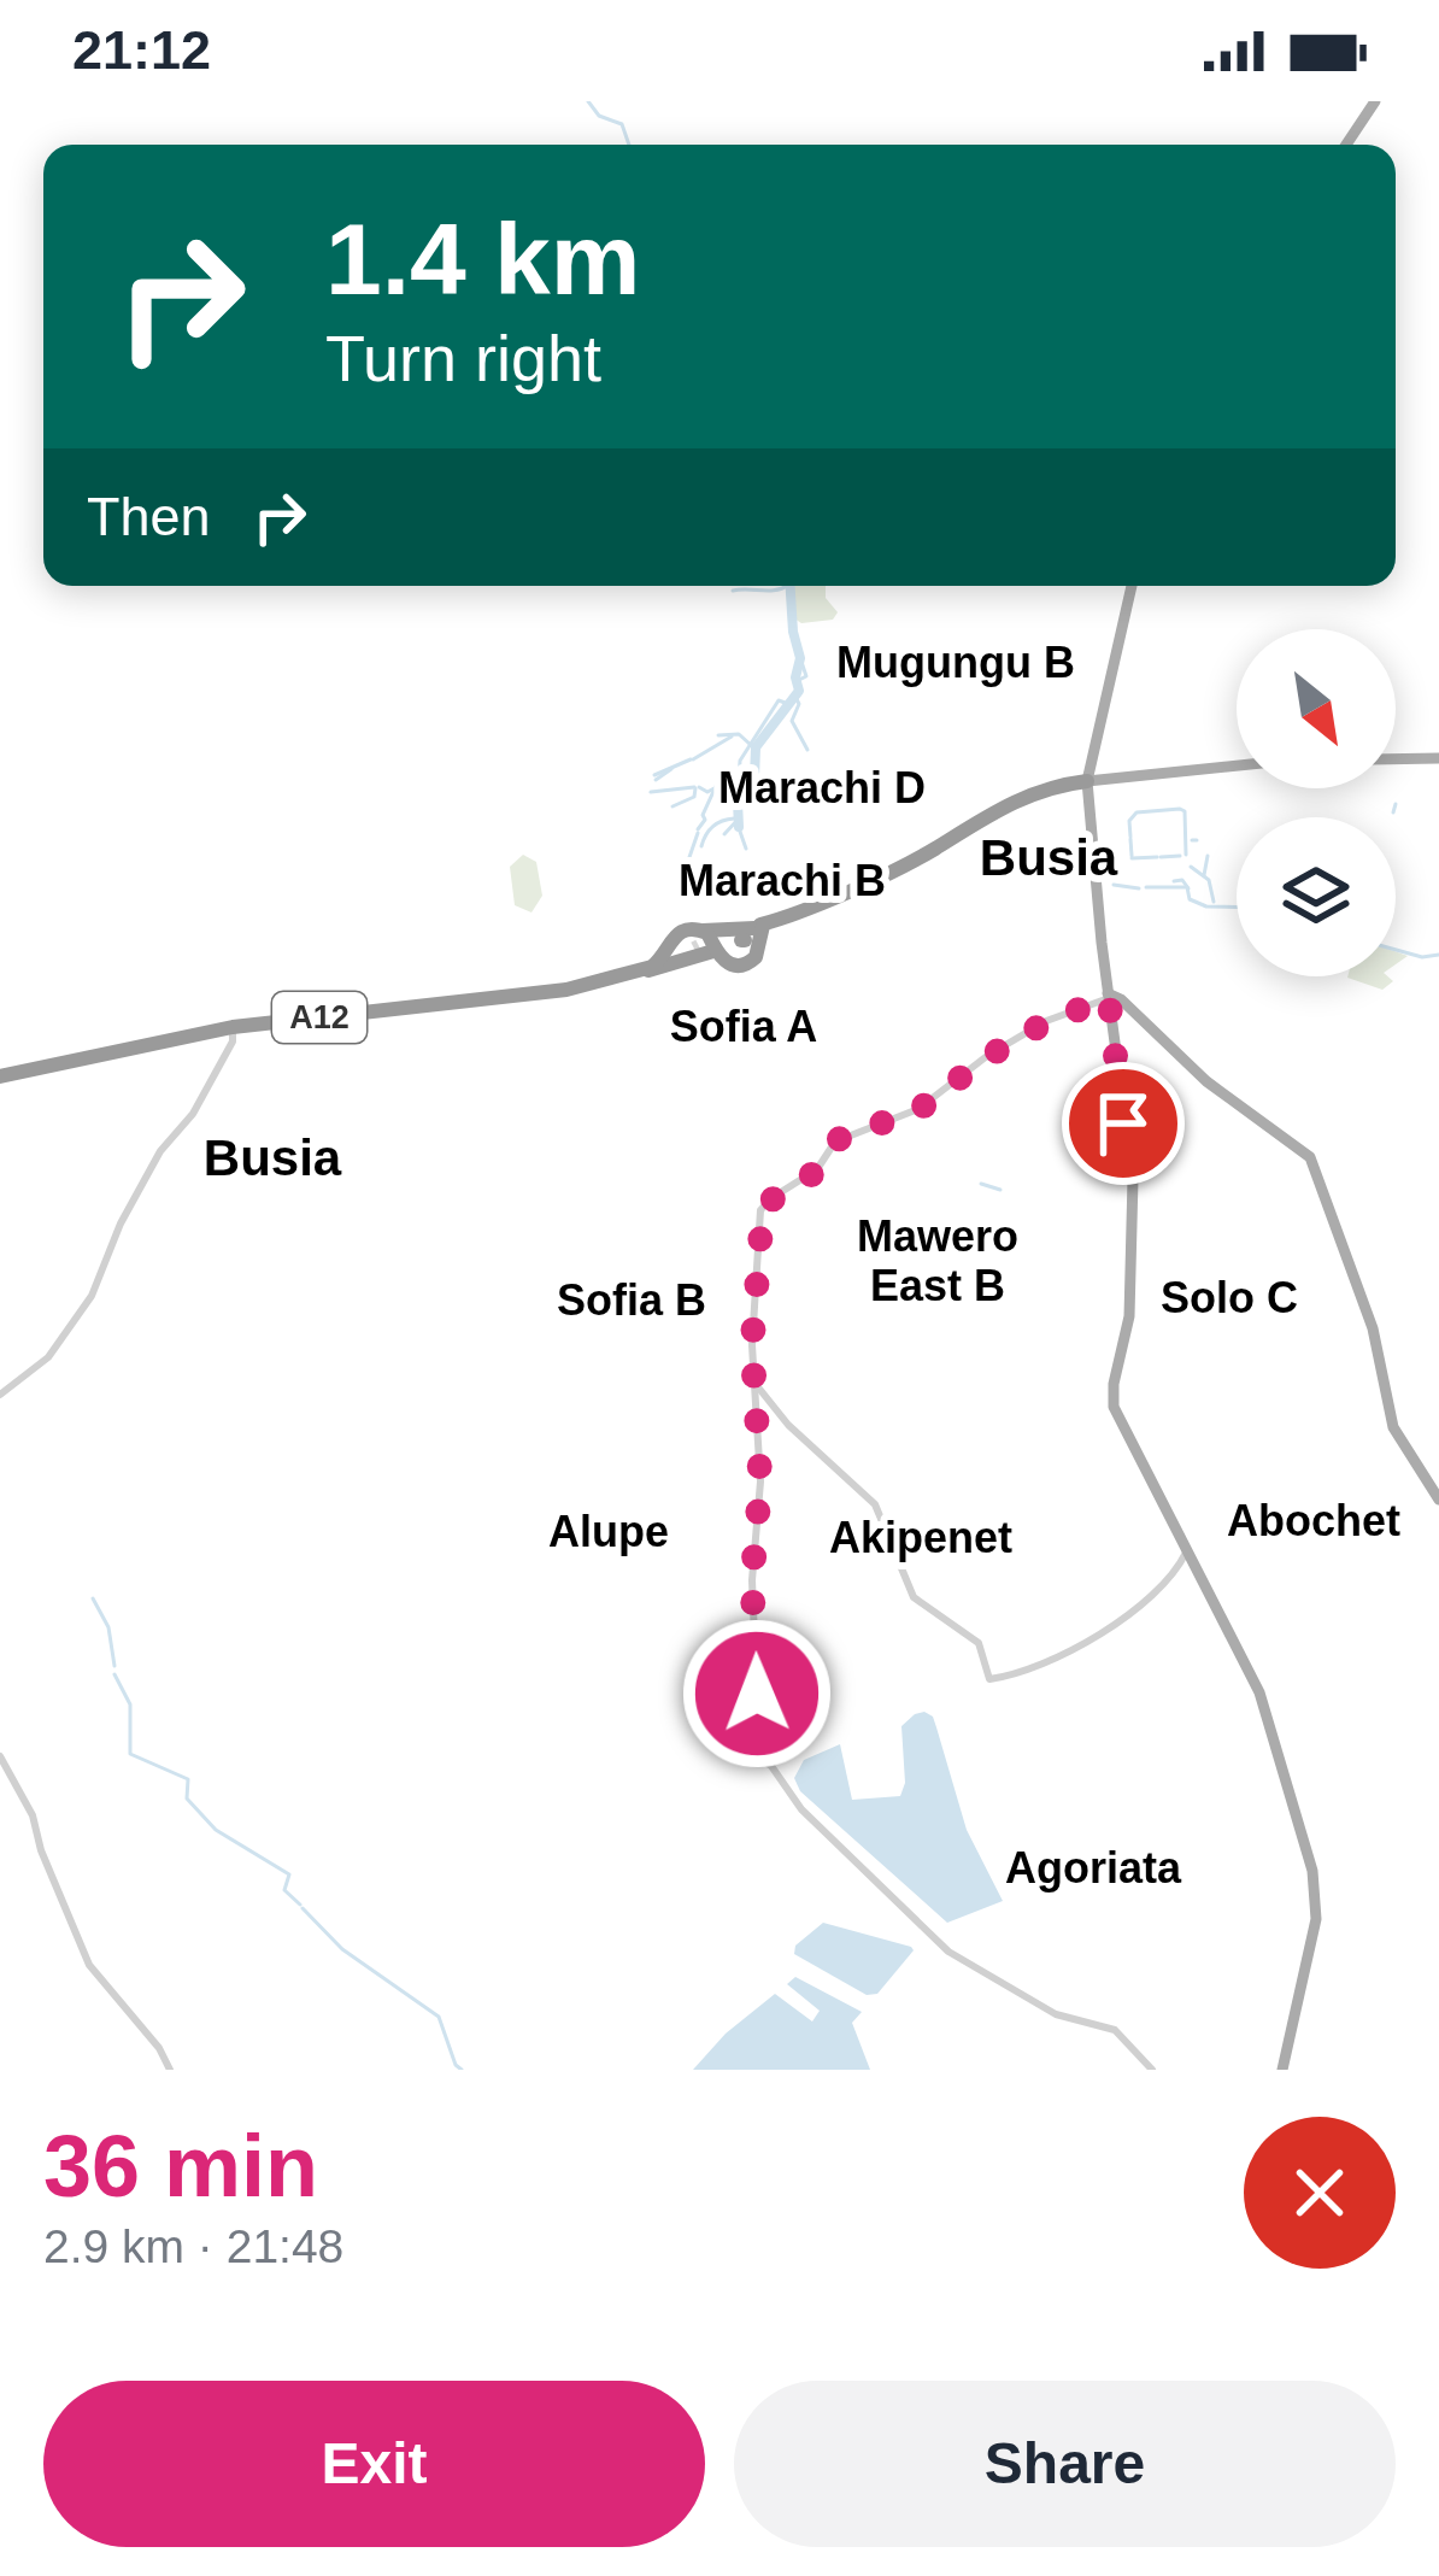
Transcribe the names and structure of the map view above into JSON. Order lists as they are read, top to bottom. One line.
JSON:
{"streets":{"highway":["A12"]},"districts":["Mugungu B","Marachi D","Busia","Marachi B","Sofia A","Busia","Mawero East B","Solo C","Sofia B","Abochet","Alupe","Akipenet","Agoriata"],"north":"bottom right","page":{"status":"21:12","turn":["1.4 km","Turn right"],"then":"Then","heading":["36 min","2.9 km · 21:48"],"buttons":["Exit","Share"]}}
